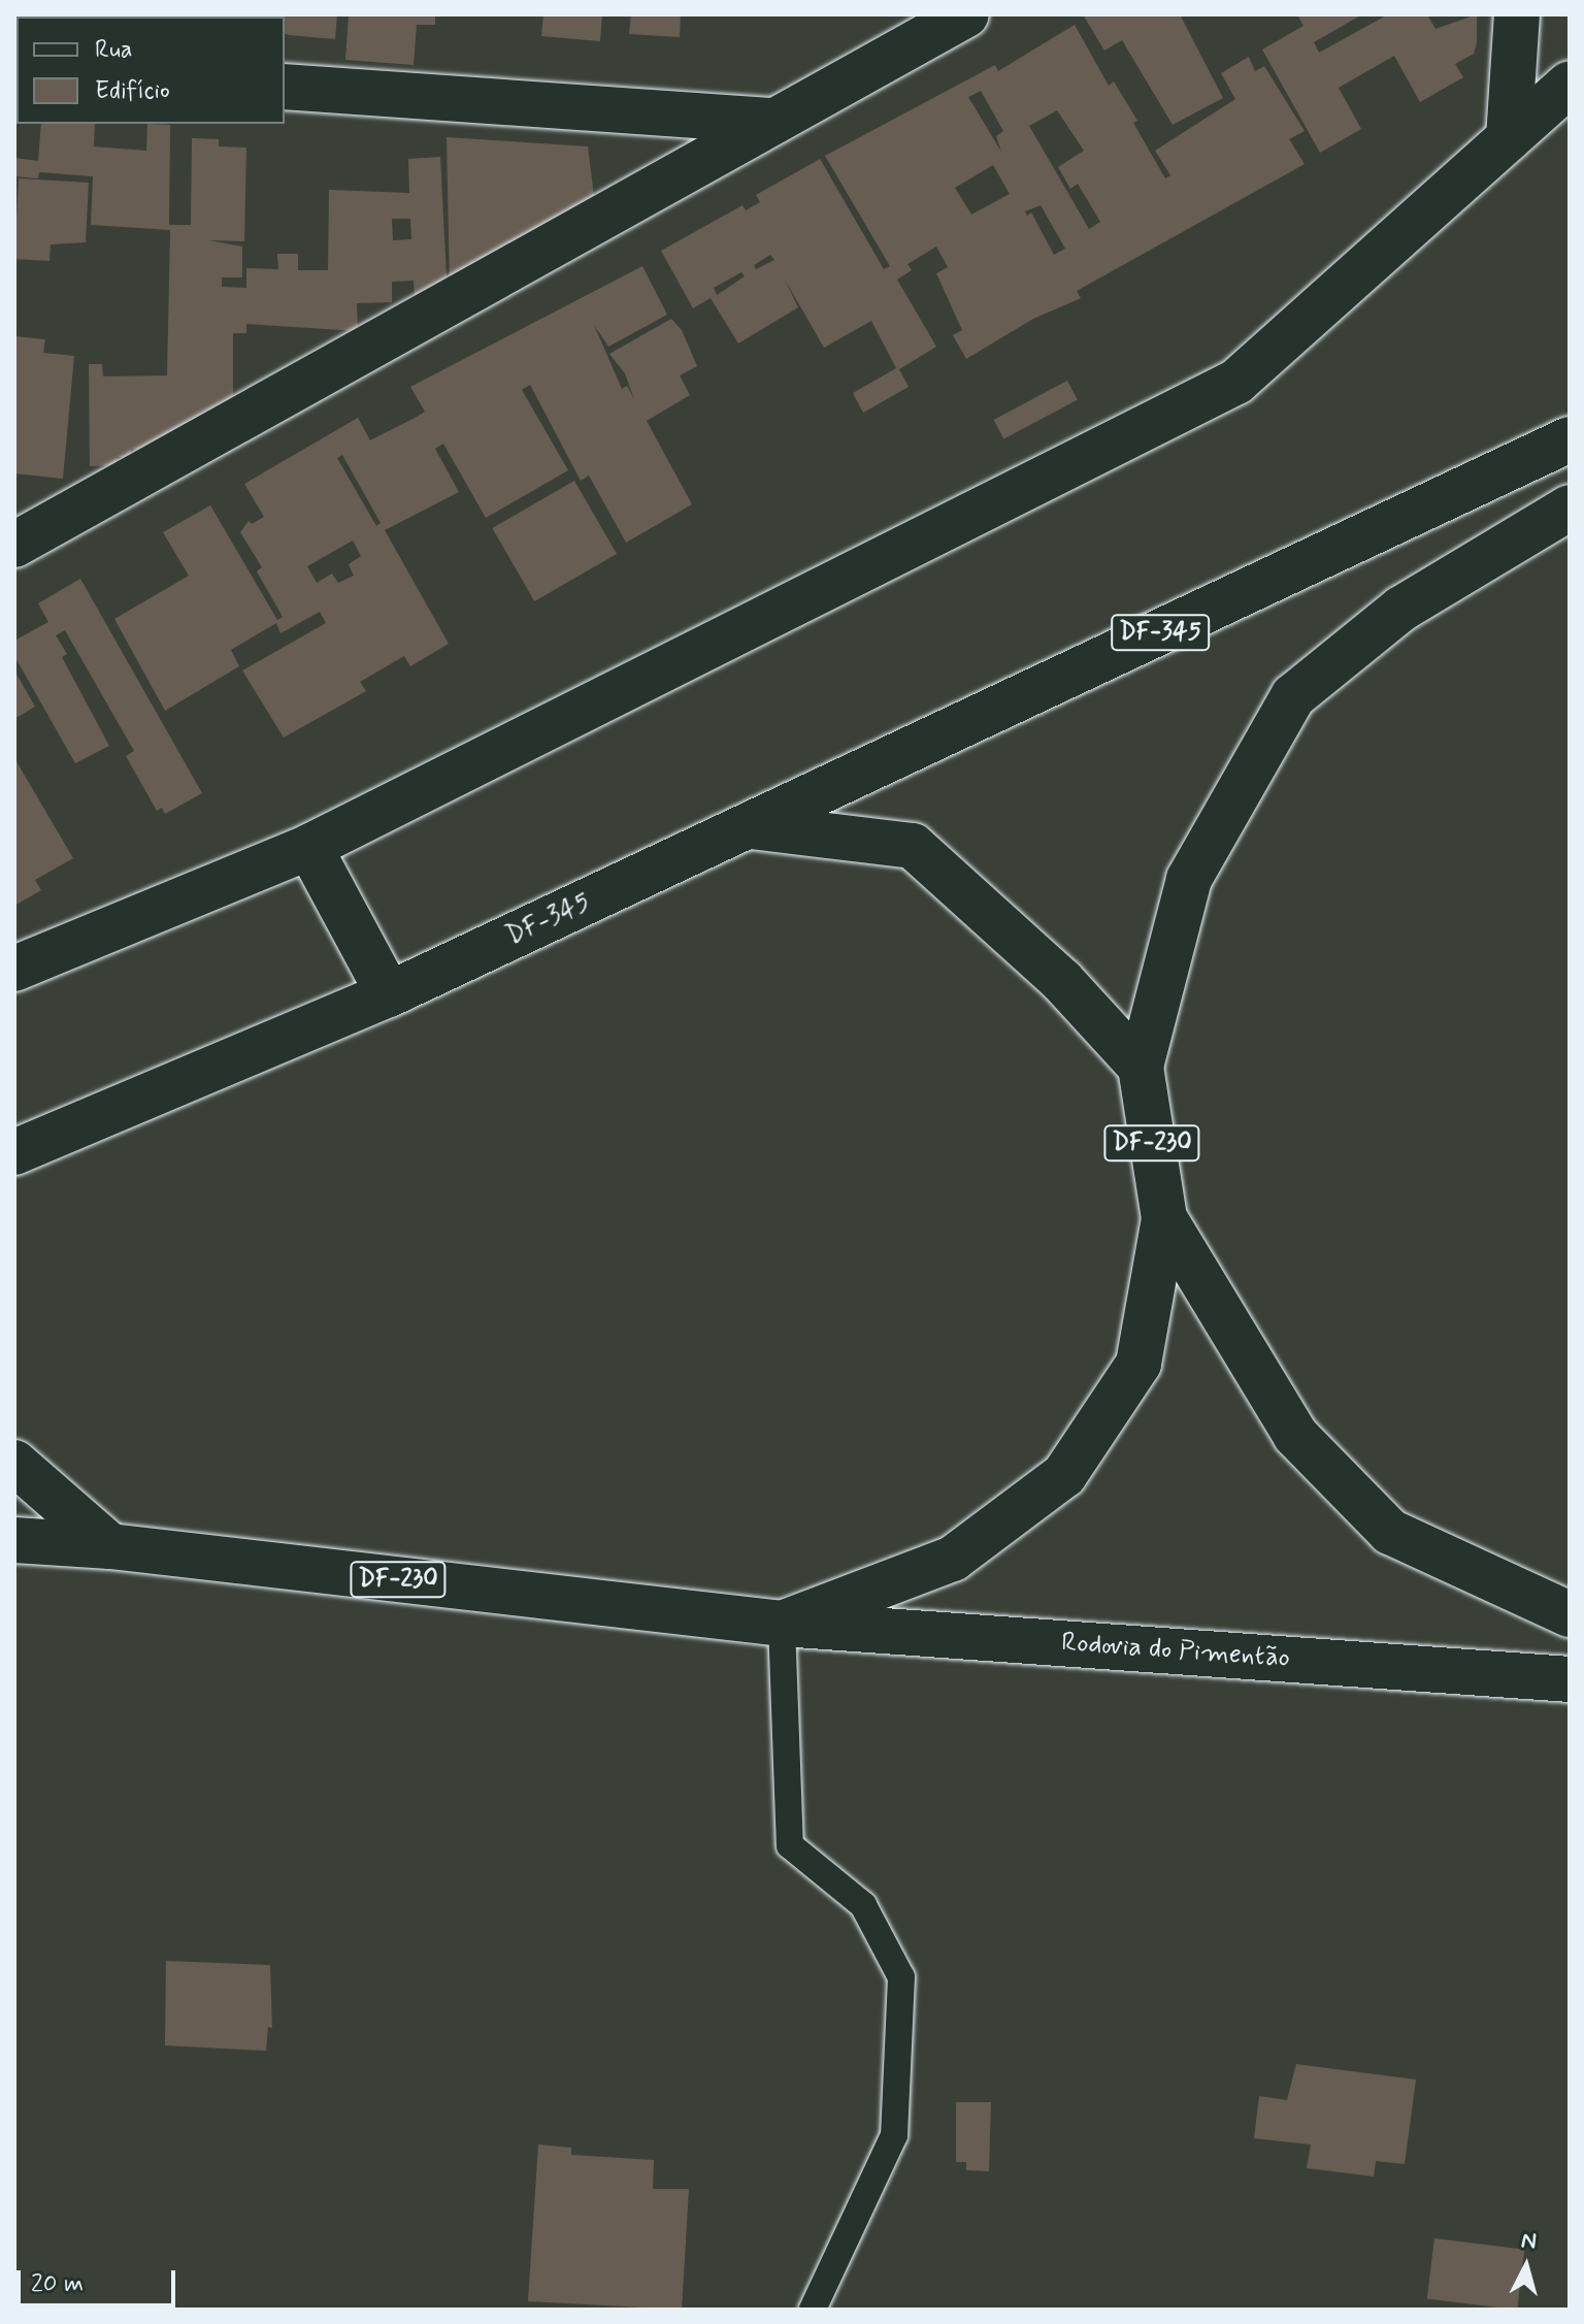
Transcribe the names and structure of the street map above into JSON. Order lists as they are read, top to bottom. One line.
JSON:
{"streets":{"main road":["DF-345","DF-230","Rodovia do Pimentão"]},"crossings":[["DF-230","Rodovia do Pimentão"]],"legend":["Rua","Edifício"],"scale_bar":"20 m","north":"top"}
